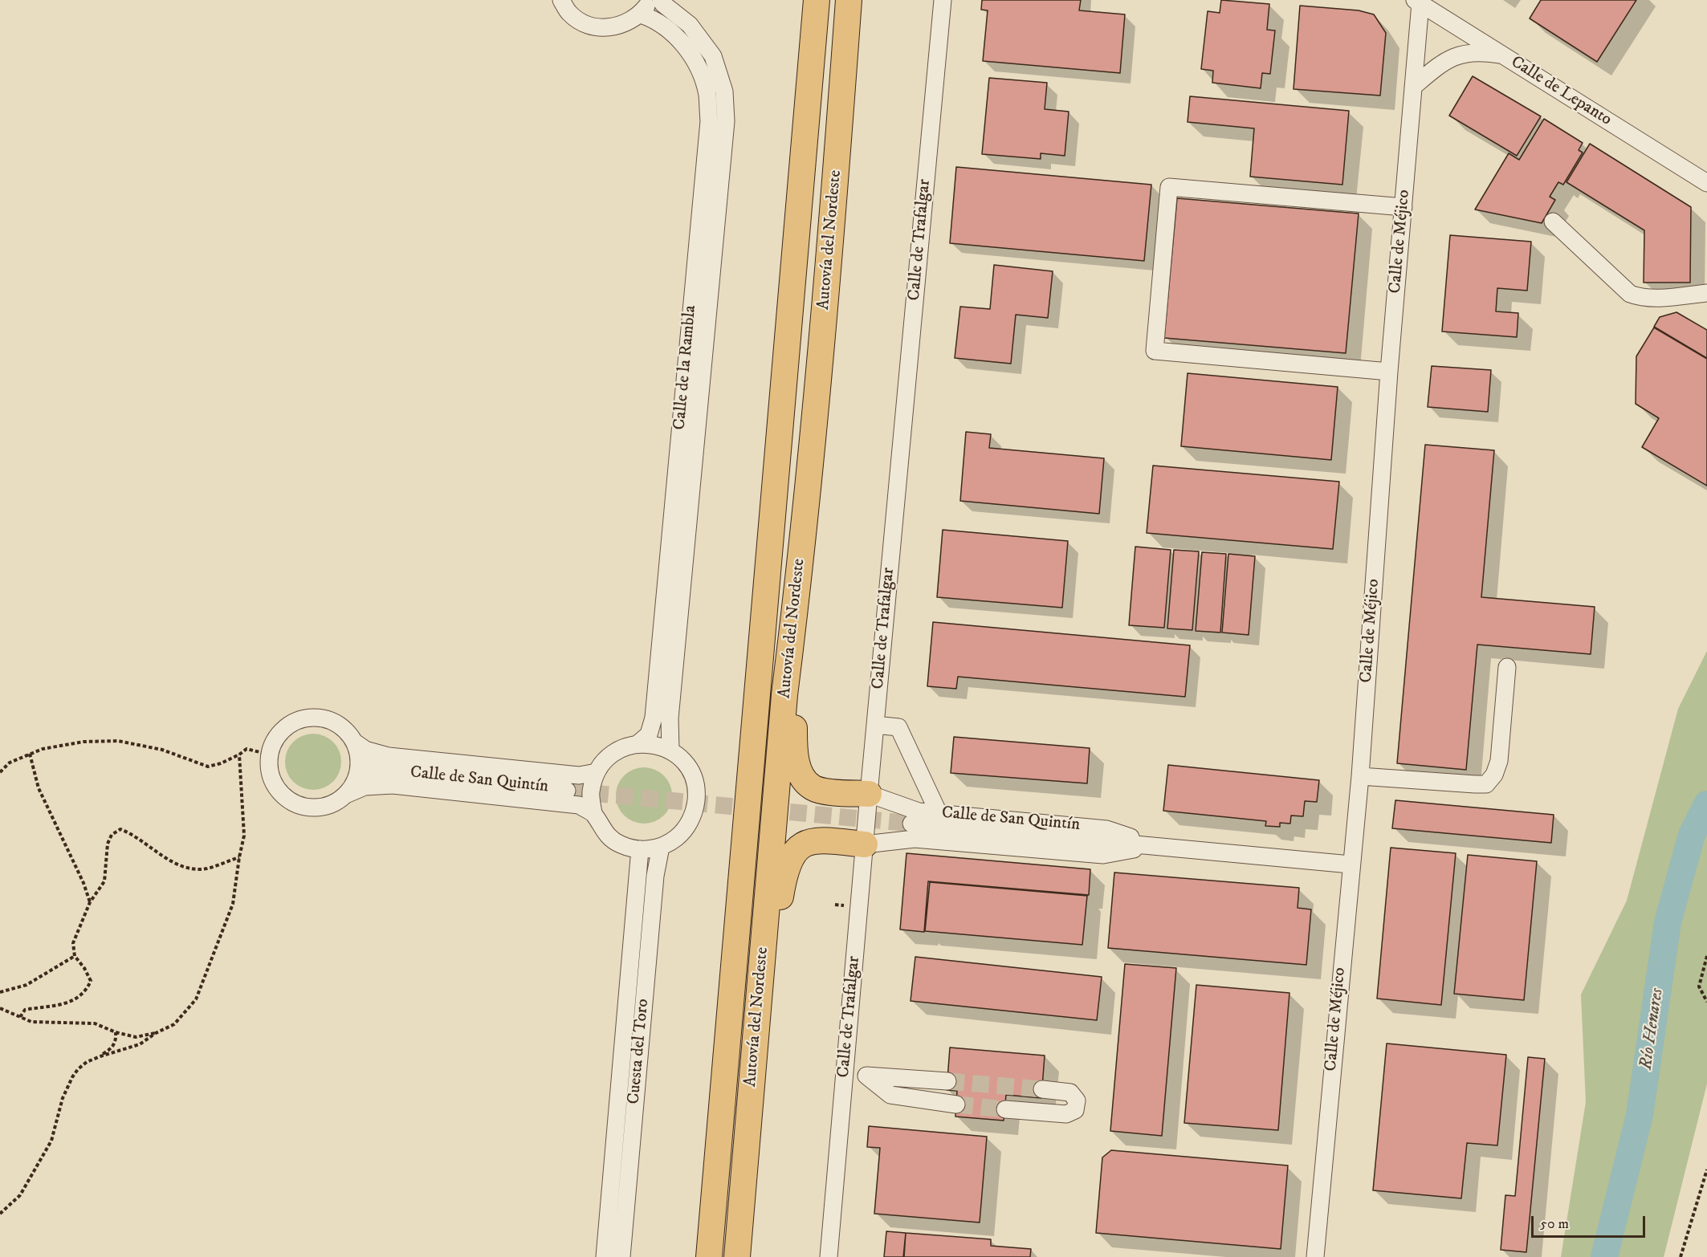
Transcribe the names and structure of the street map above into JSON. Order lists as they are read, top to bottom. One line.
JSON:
{"streets":{"highway":["Autovía del Nordeste"],"street":["Calle de Lepanto","Calle de Trafalgar","Calle de Méjico","Calle de la Rambla","Calle de San Quintín","Cuesta del Toro"]},"crossings":[["Calle de Lepanto","Calle de Méjico"],["Calle de Trafalgar","Calle de San Quintín"],["Calle de Méjico","Calle de San Quintín"],["Calle de la Rambla","Cuesta del Toro"]],"water":["Río Henares"],"scale_bar":"50 m"}
